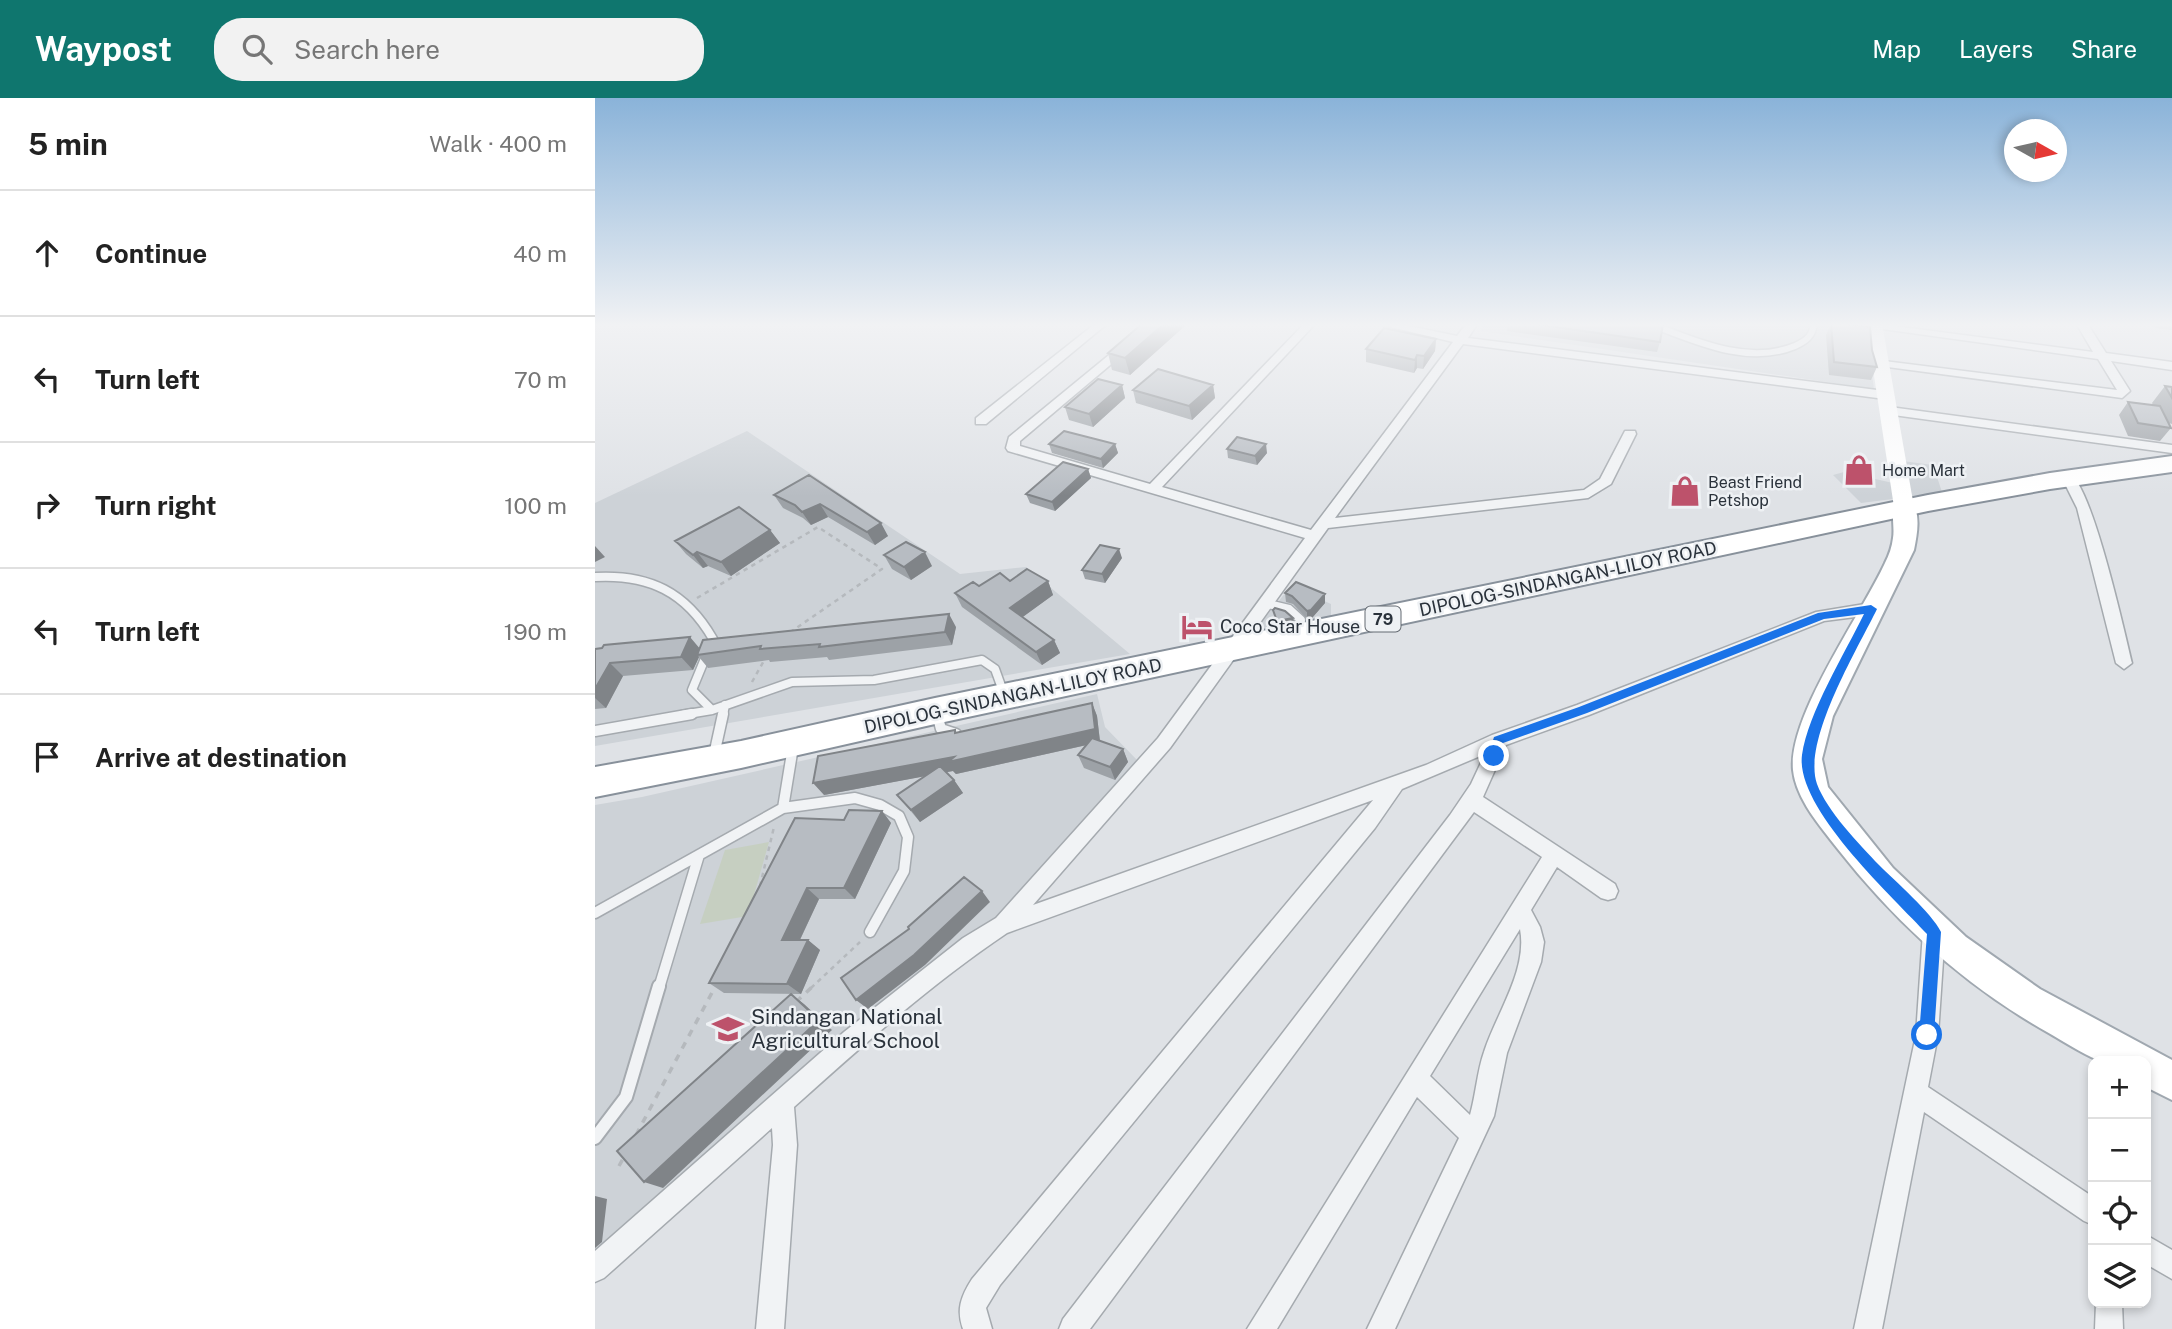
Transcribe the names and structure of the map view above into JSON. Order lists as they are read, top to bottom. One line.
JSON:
{"streets":{"highway":["DIPOLOG-SINDANGAN-LILOY ROAD","79"]},"places":{"shop":["Home Mart","Beast Friend Petshop"],"hotel":["Coco Star House"],"school or university":["Sindangan National Agricultural School"]},"north":"right","page":{"header":"Waypost","search":"Search here","nav":["Map","Layers","Share"],"heading":["5 min","Walk · 400 m"],"list":[["Continue","40 m"],["Turn left","70 m"],["Turn right","100 m"],["Turn left","190 m"],"Arrive at destination"],"map_buttons":["+","−"]}}
